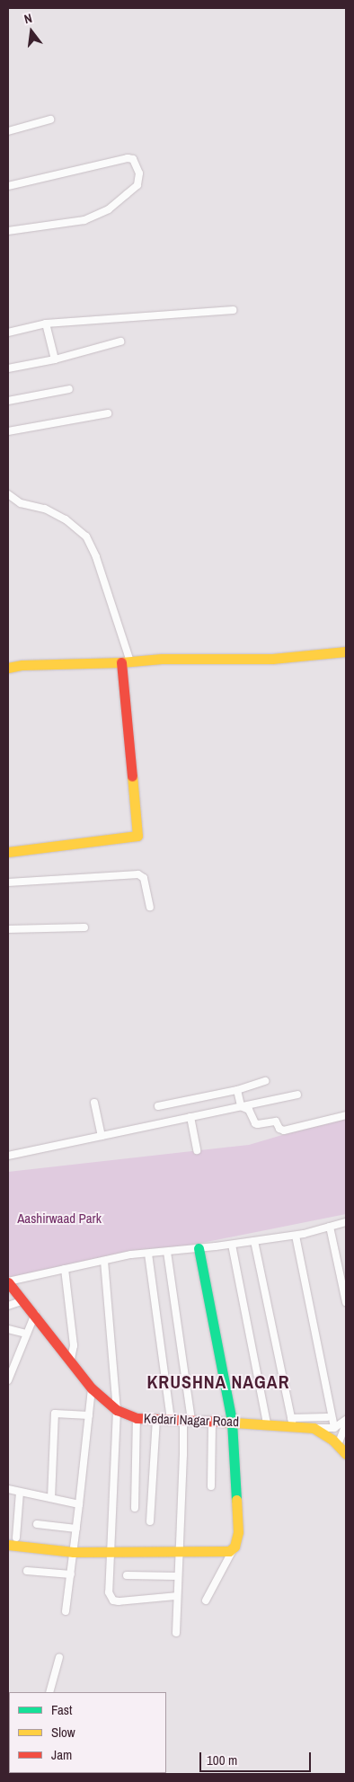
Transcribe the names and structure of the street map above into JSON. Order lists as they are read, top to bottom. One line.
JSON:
{"streets":{"street":["Kedari Nagar Road"]},"districts":["KRUSHNA NAGAR"],"parks":["Aashirwaad Park"],"legend":["Fast","Slow","Jam"],"scale_bar":"100 m","north":"top"}
